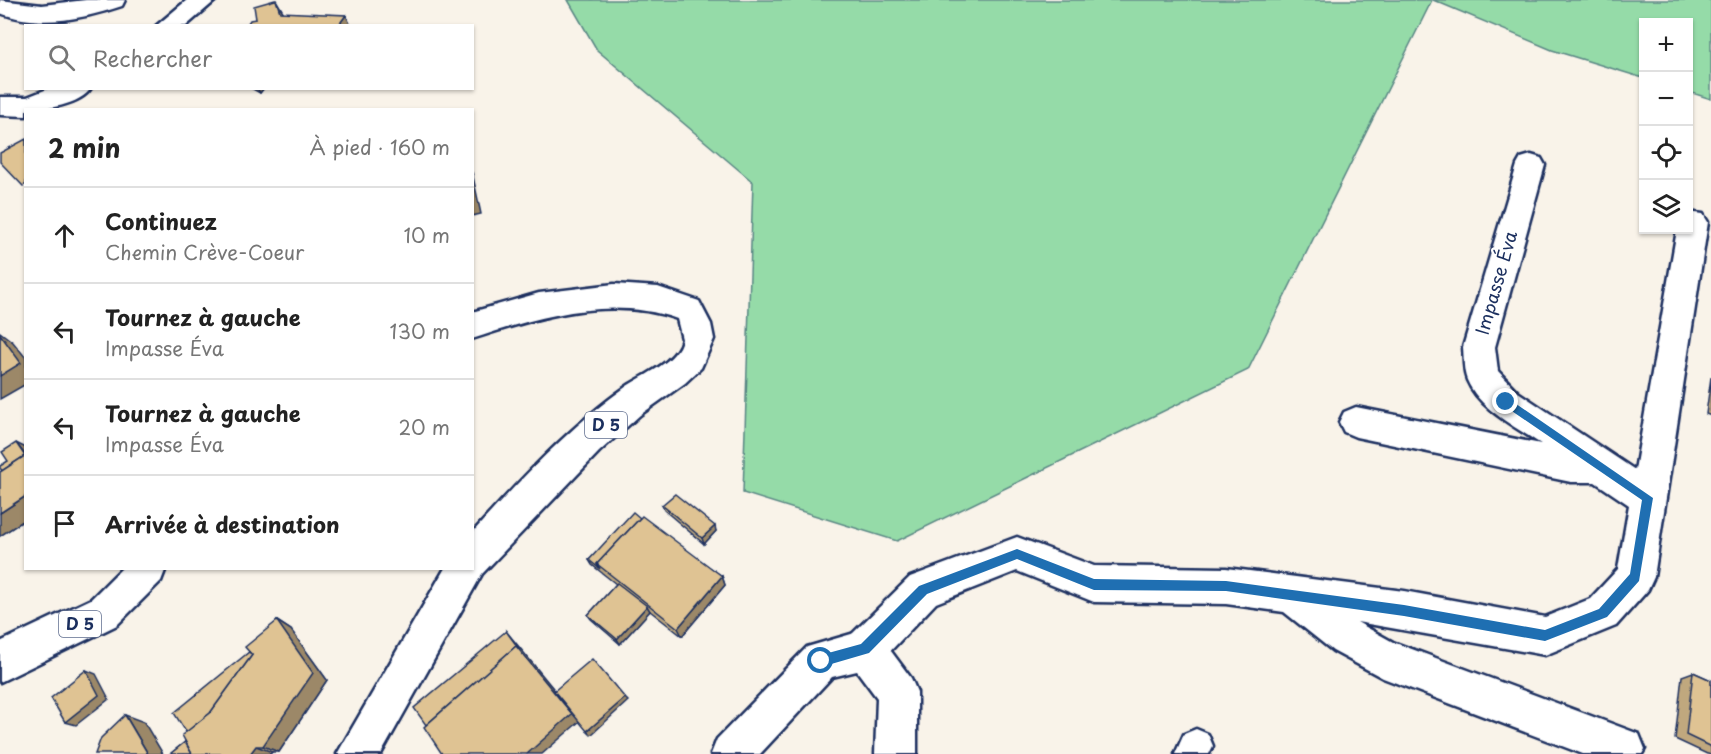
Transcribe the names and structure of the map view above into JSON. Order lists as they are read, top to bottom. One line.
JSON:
{"streets":{"street":["Impasse Éva","D 5"]},"page":{"map_buttons":["+","−"],"search":"Rechercher","heading":["2 min","À pied · 160 m"],"list":[["Continuez","Chemin Crève-Coeur","10 m"],["Tournez à gauche","Impasse Éva","130 m"],["Tournez à gauche","Impasse Éva","20 m"],"Arrivée à destination"]}}
